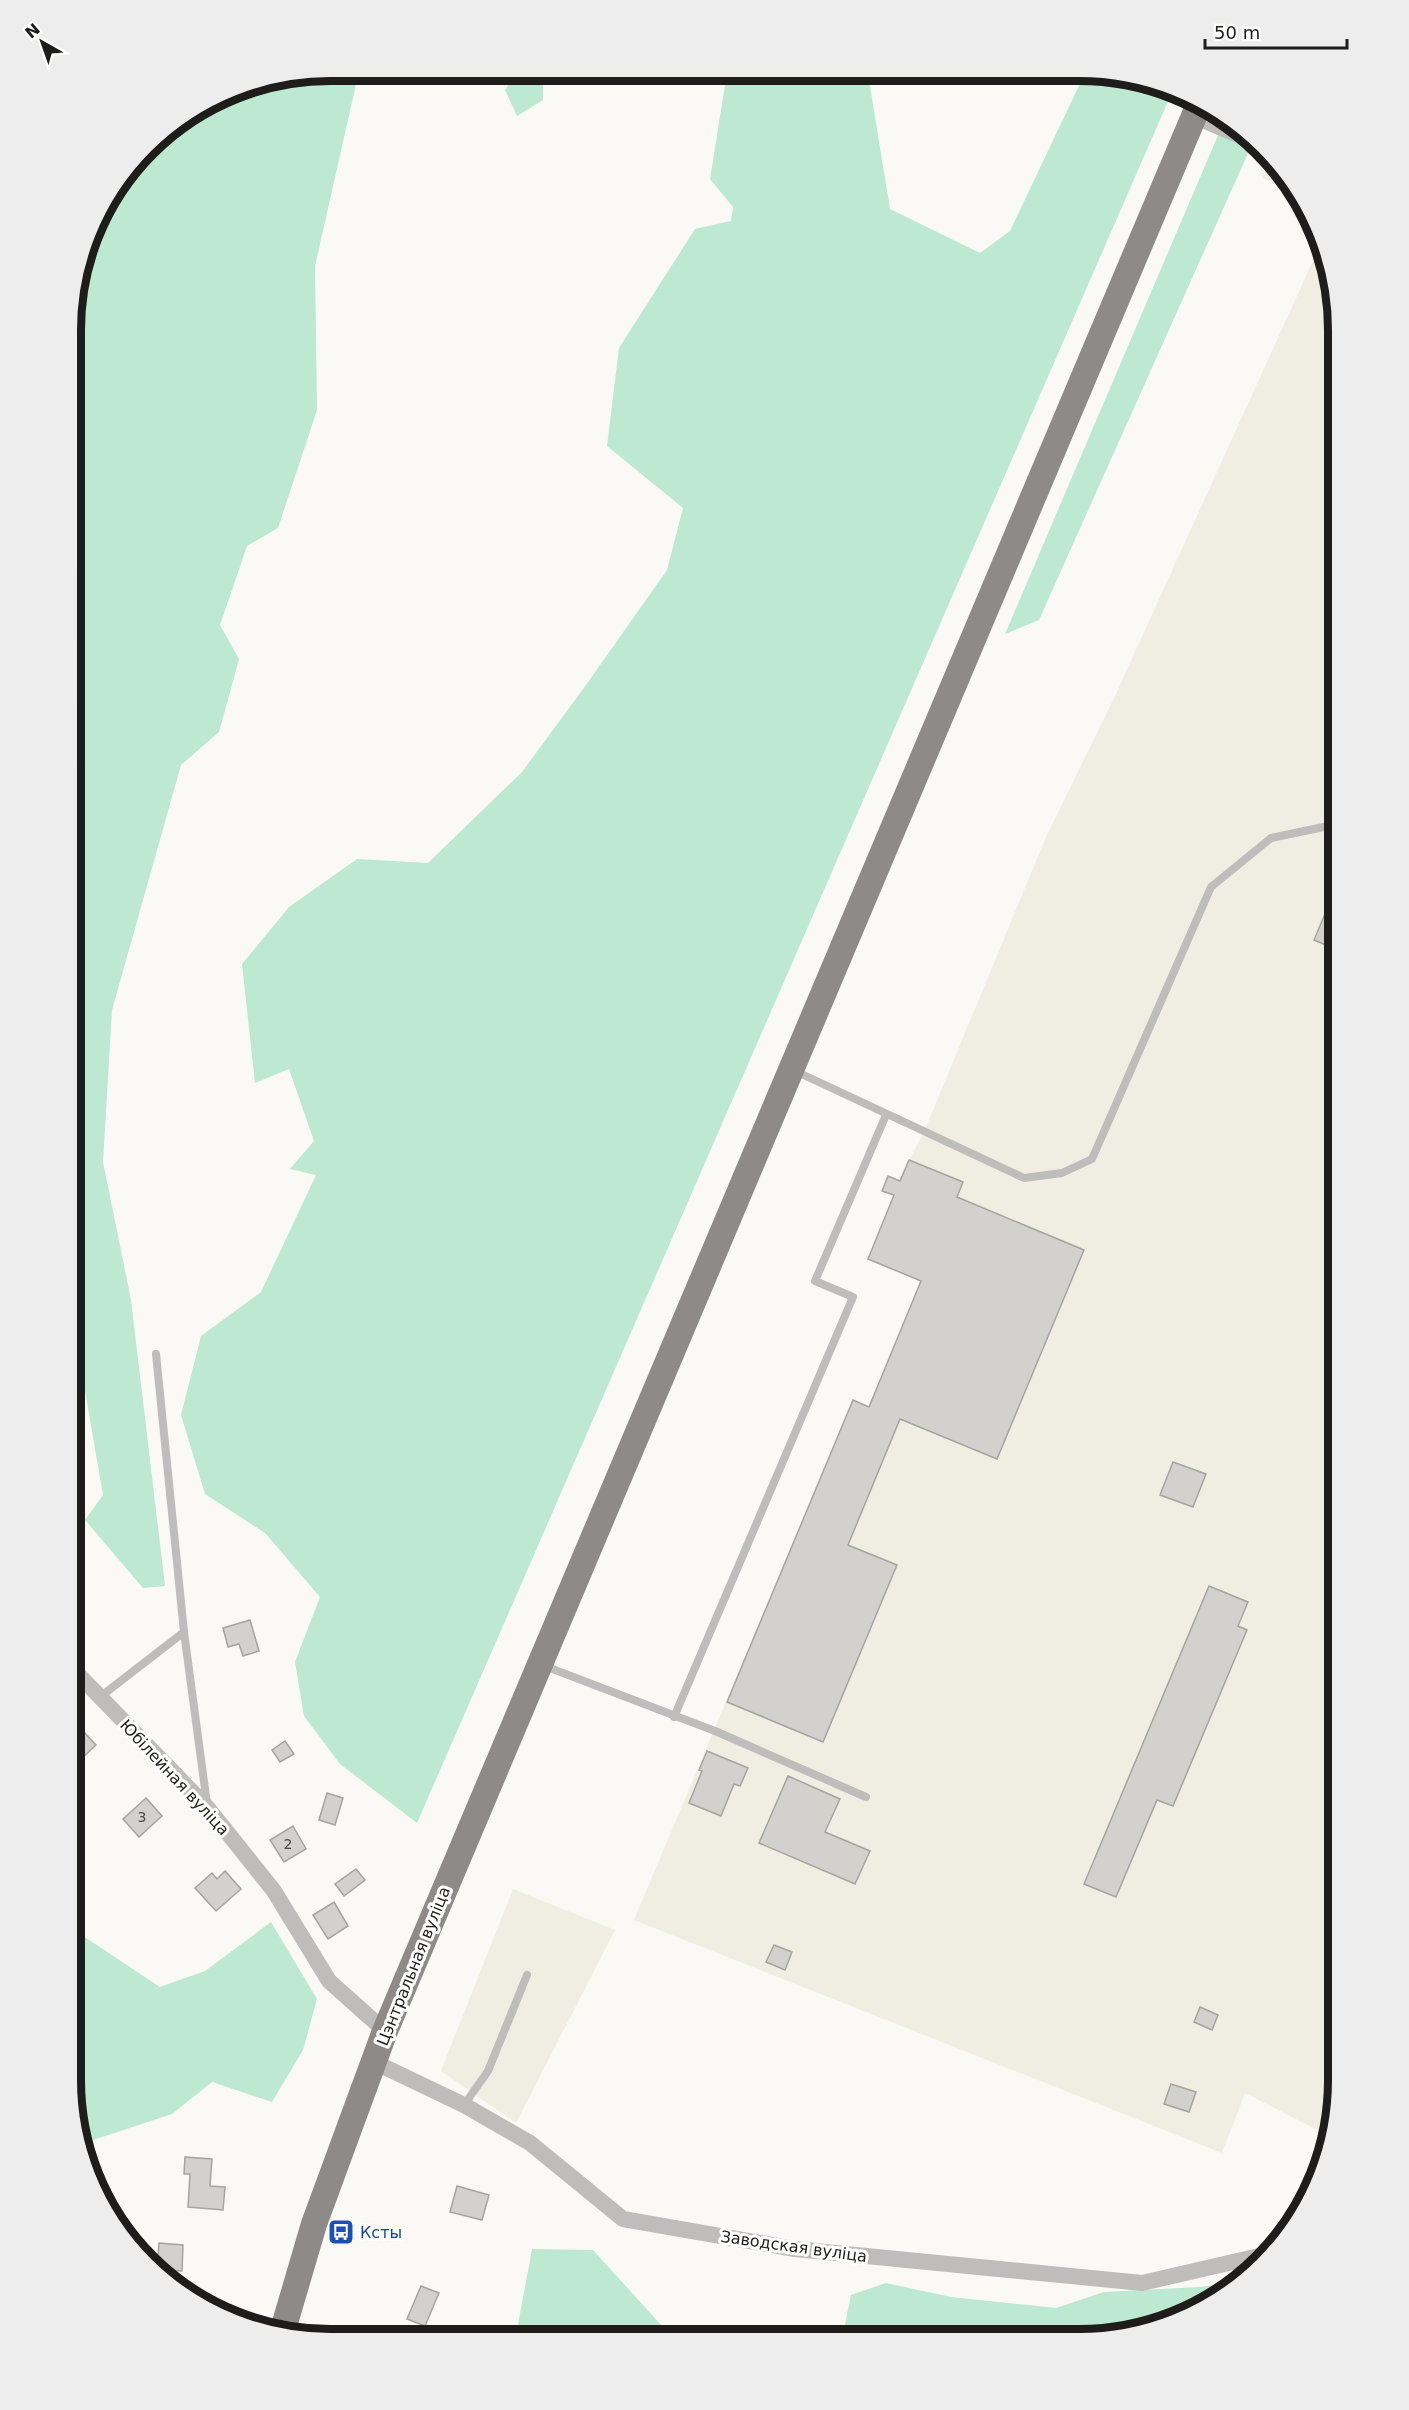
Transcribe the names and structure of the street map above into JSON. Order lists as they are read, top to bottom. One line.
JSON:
{"streets":{"main road":["Цэнтральная вуліца"],"street":["Юбілейная вуліца","Заводская вуліца"]},"crossings":[["Юбілейная вуліца","Цэнтральная вуліца"],["Цэнтральная вуліца","Заводская вуліца"]],"places":{"bus stop":["Ксты"]},"house_numbers":["3","2"],"scale_bar":"50 m","north":"top left"}
